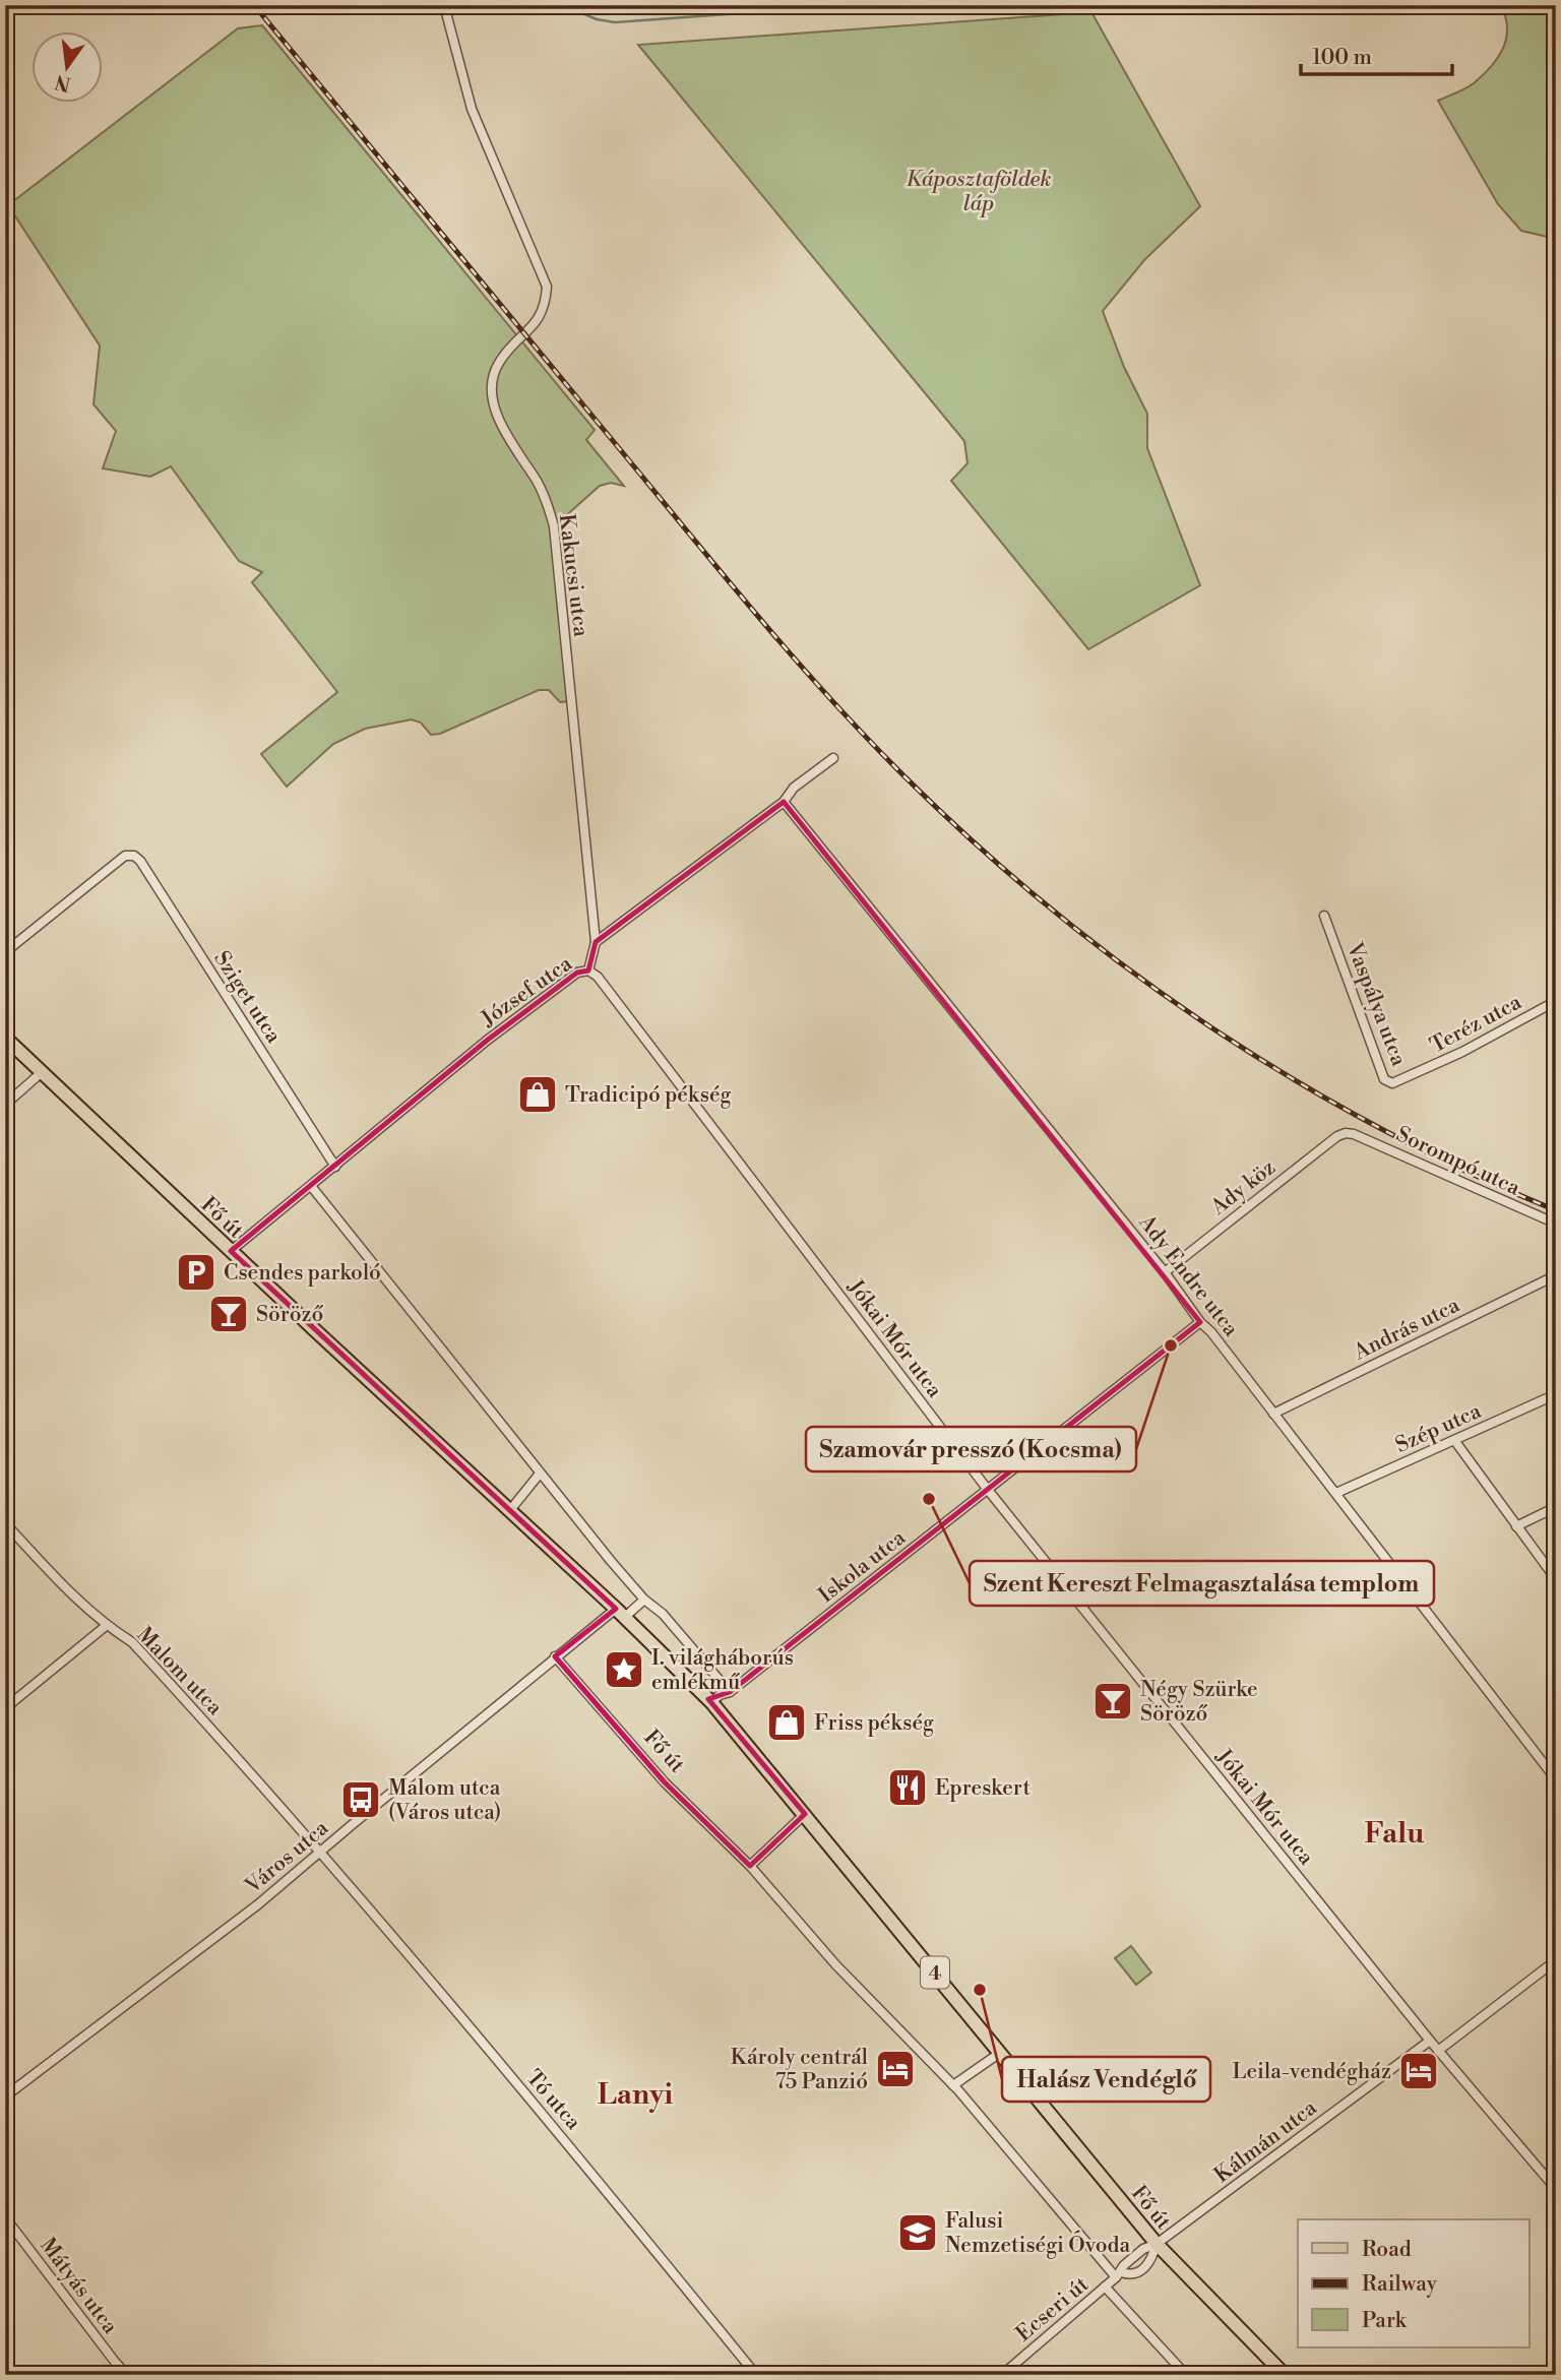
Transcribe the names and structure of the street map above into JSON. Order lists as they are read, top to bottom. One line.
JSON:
{"streets":{"main road":["Fő út","4"],"street":["Kakucsi utca","József utca","Sziget utca","Vaspálya utca","Teréz utca","Sorompó utca","Ady köz","Ady Endre utca","András utca","Jókai Mór utca","Szép utca","Iskola utca","Malom utca","Város utca","Tó utca","Kálmán utca","Mátyás utca","Ecseri út"]},"crossings":[["Kakucsi utca","József utca"],["József utca","Sziget utca"],["József utca","Fő út"],["József utca","Ady Endre utca"],["József utca","Jókai Mór utca"],["Vaspálya utca","Teréz utca"],["Sorompó utca","Ady köz"],["Ady köz","Ady Endre utca"],["Fő út","Iskola utca"],["Fő út","Város utca"],["Fő út","Kálmán utca"],["Fő út","Ecseri út"],["Ady Endre utca","András utca"],["Ady Endre utca","Szép utca"],["Ady Endre utca","Iskola utca"],["Jókai Mór utca","Iskola utca"],["Jókai Mór utca","Kálmán utca"],["Malom utca","Város utca"],["Malom utca","Tó utca"],["Város utca","Tó utca"],["Kálmán utca","Ecseri út"]],"districts":["Falu","Lanyi"],"parks":["Káposztaföldek láp"],"places":{"shop":["Tradicipó pékség","Friss pékség"],"parking":["Csendes parkoló"],"bar":["Söröző","Négy Szürke Söröző"],"other":["Szamovár presszó (Kocsma)","Szent Kereszt Felmagasztalása templom","Halász Vendéglő"],"place":["I. világháborús emlékmű"],"restaurant":["Epreskert"],"bus stop":["Malom utca (Város utca)"],"hotel":["Károly centrál 75 Panzió","Leila-vendégház"],"school or university":["Falusi Nemzetiségi Óvoda"]},"legend":["Road","Railway","Park"],"scale_bar":"100 m","north":"bottom"}
